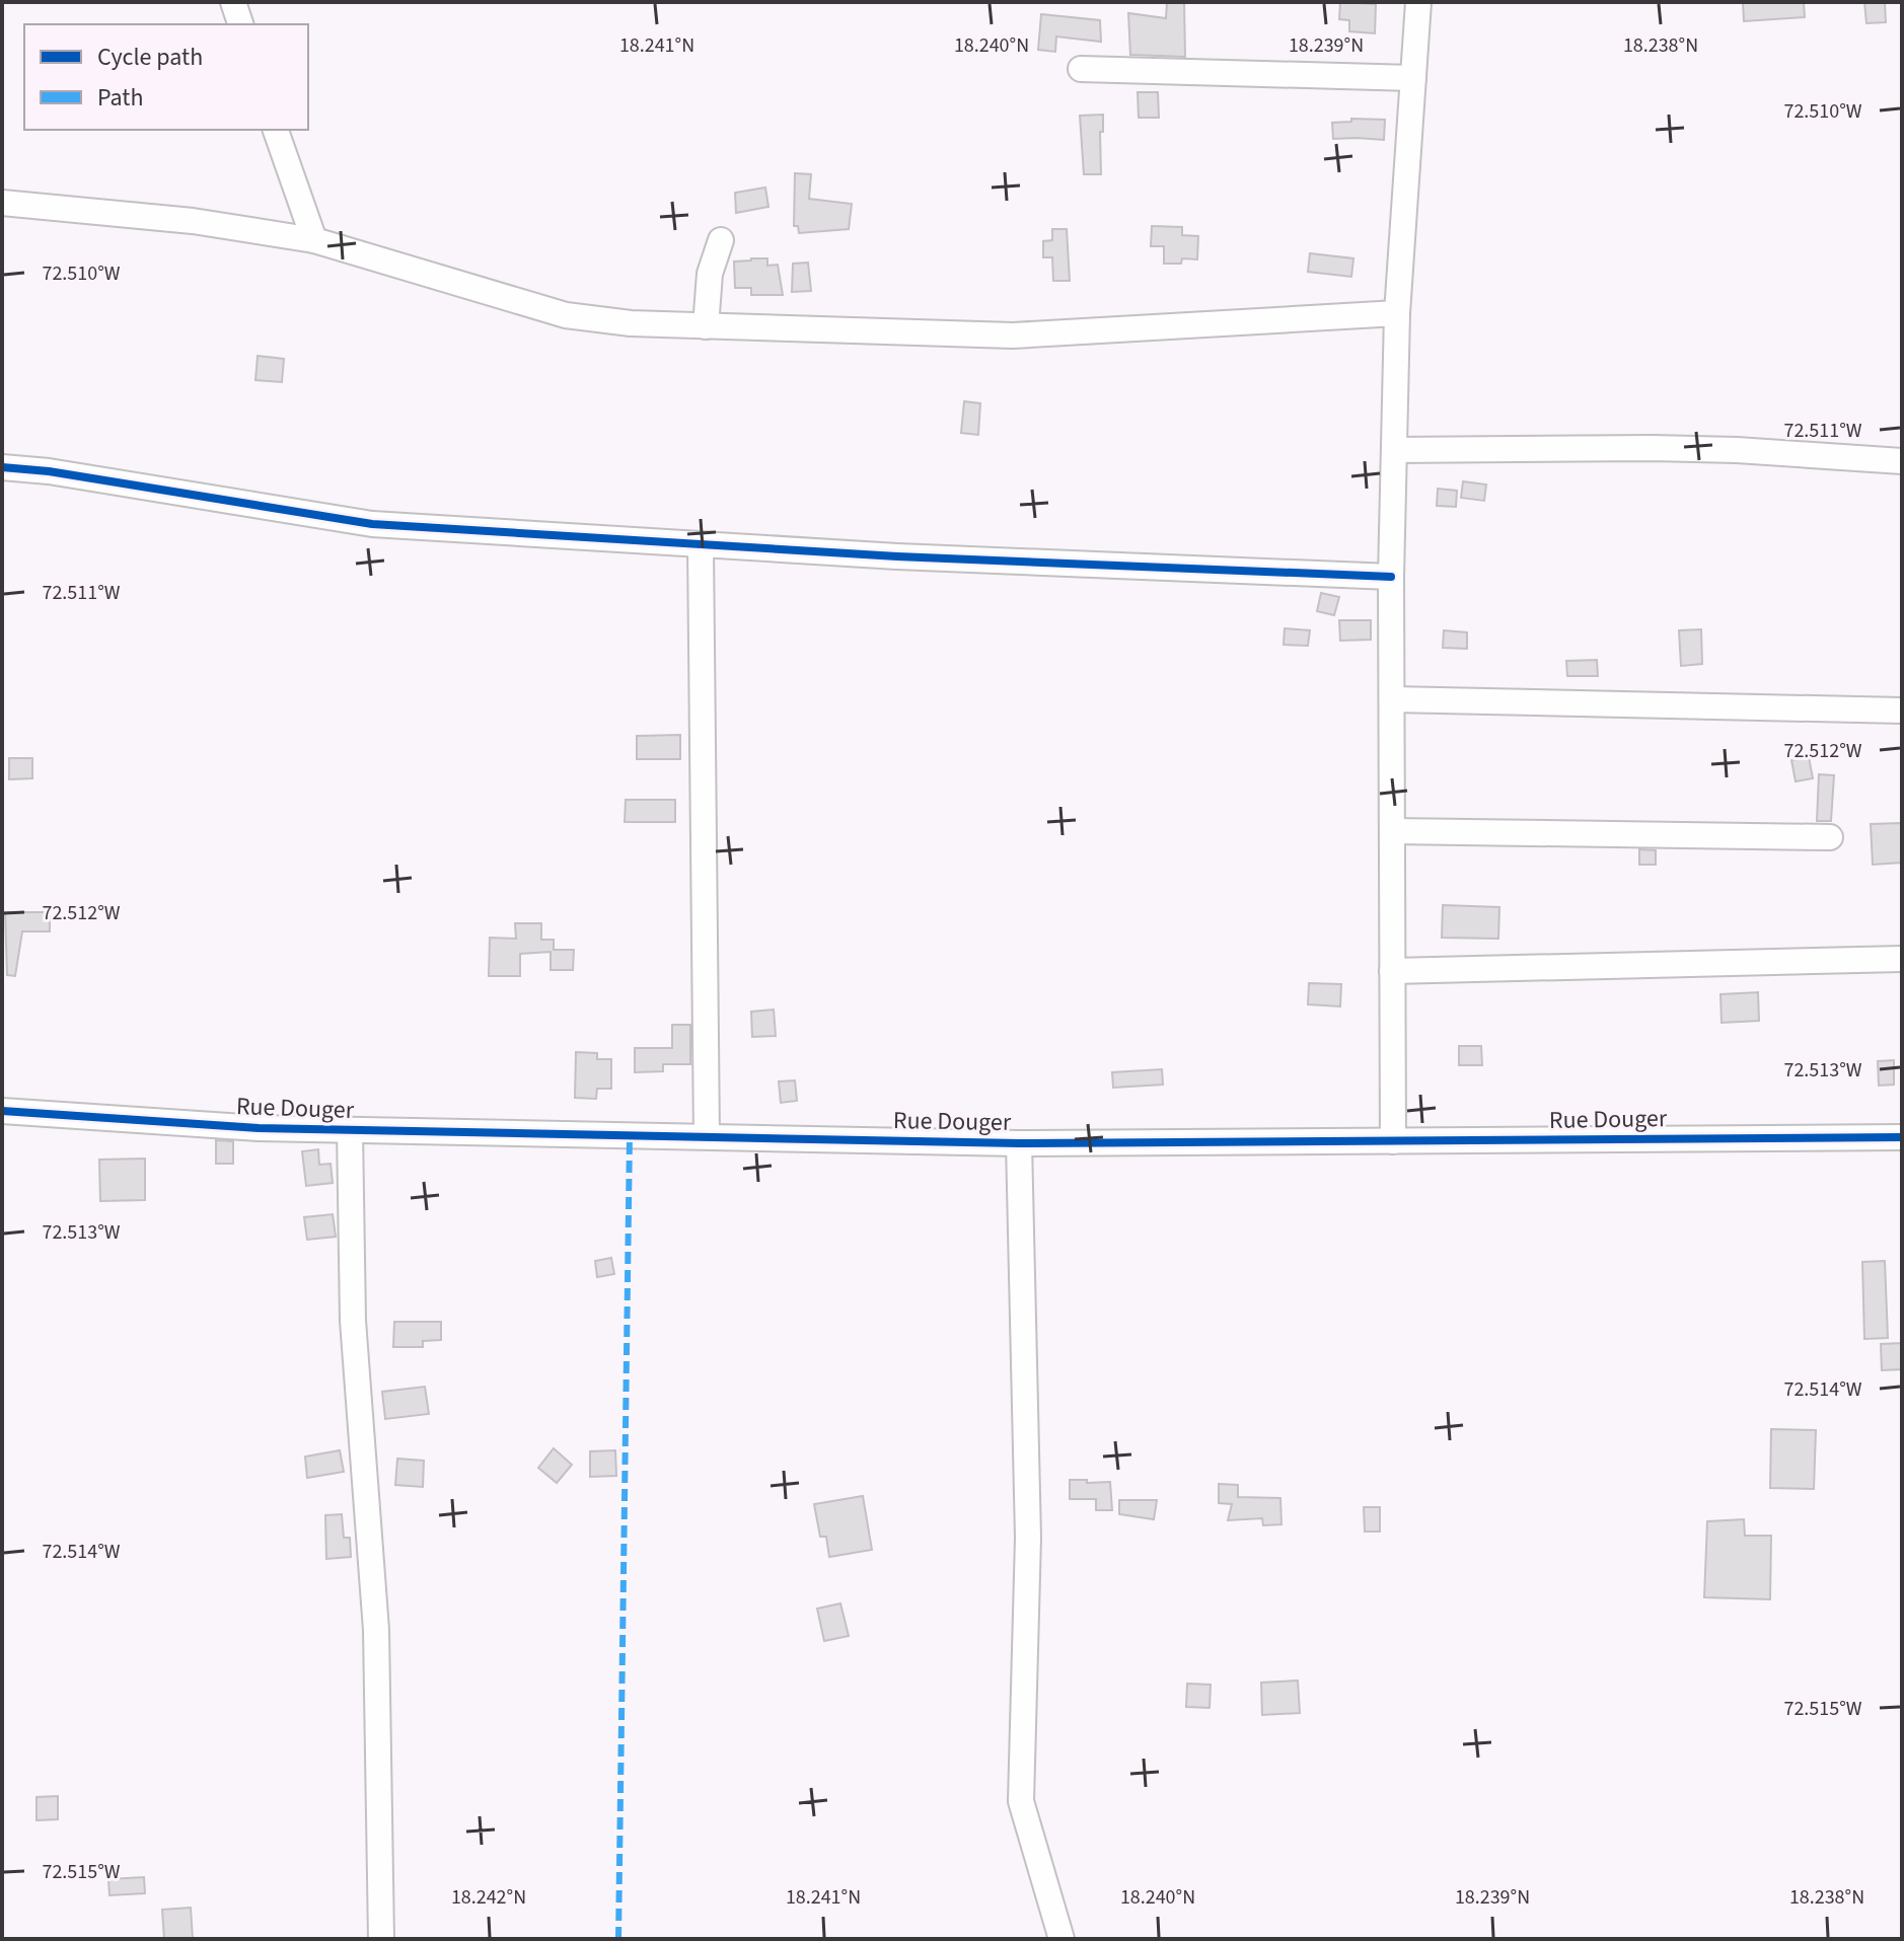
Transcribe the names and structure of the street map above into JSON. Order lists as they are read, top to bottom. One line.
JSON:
{"streets":{"street":["Rue Douger"]},"legend":["Cycle path","Path"],"coordinates":["18.241°N","18.240°N","18.239°N","18.238°N","72.510°W","72.511°W","72.512°W","72.513°W","72.514°W","72.515°W","18.242°N"]}
